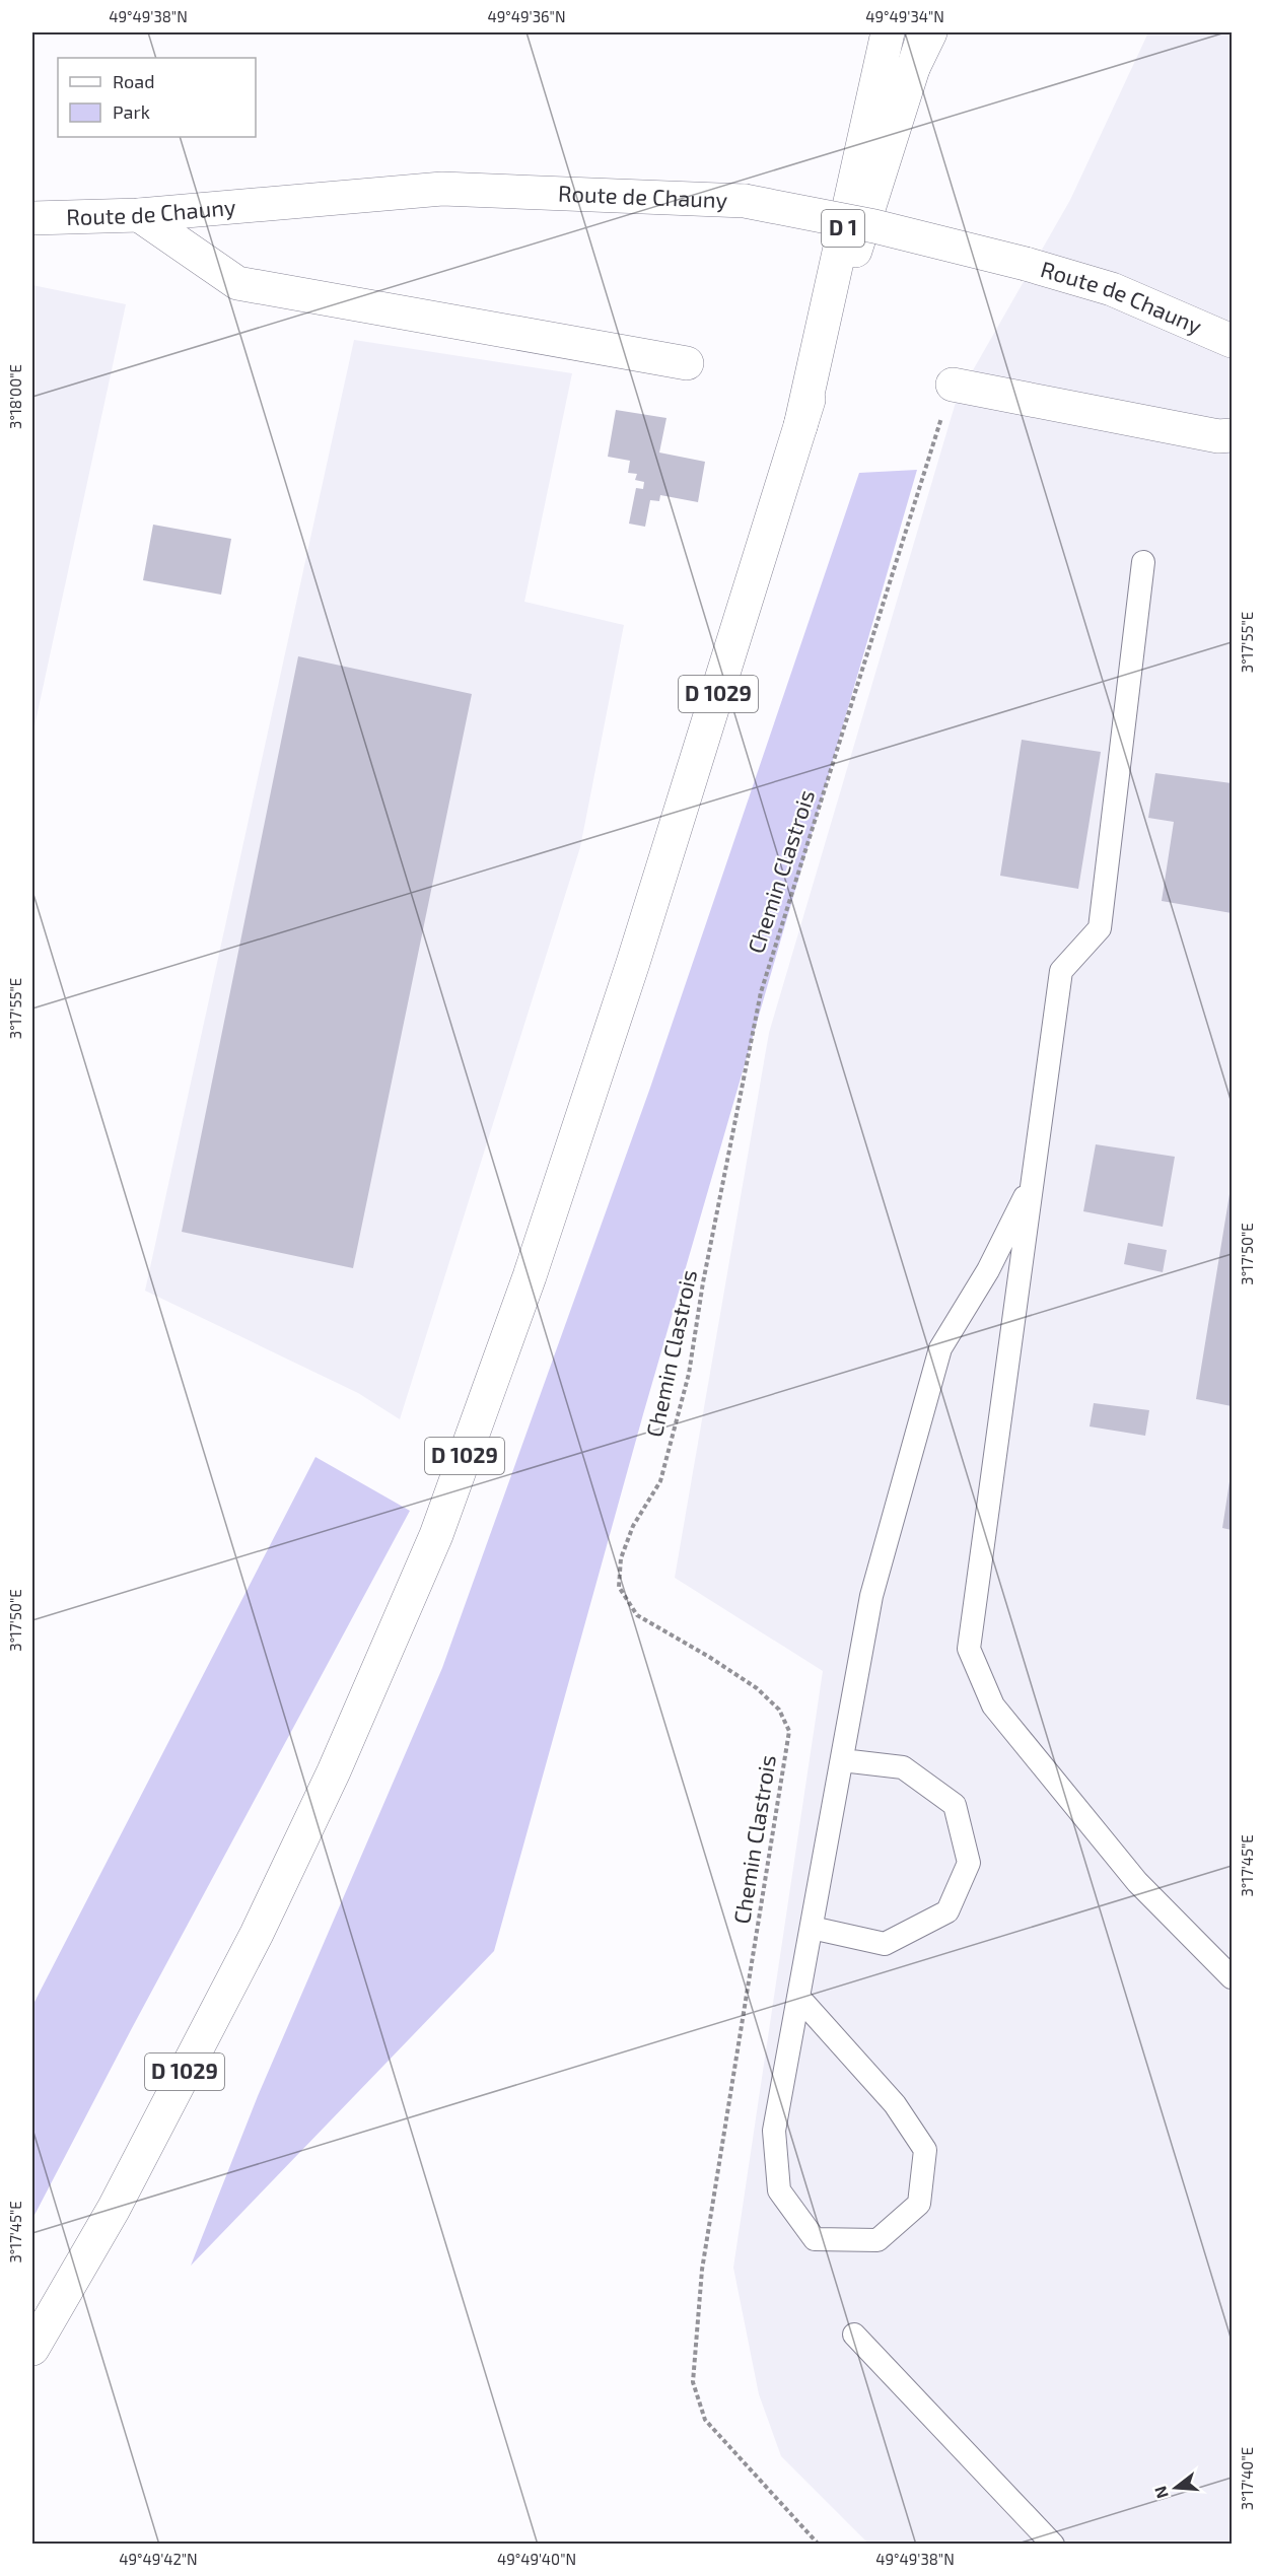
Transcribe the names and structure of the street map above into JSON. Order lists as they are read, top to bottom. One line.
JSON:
{"streets":{"main road":["Route de Chauny","D 1","D 1029"],"path":["Chemin Clastrois"]},"crossings":[["D 1","D 1029"]],"legend":["Road","Park"],"north":"left","coordinates":["49°49'38\"N","49°49'36\"N","49°49'34\"N","3°18'00\"E","3°17'55\"E","3°17'50\"E","3°17'45\"E","3°17'40\"E","49°49'42\"N","49°49'40\"N"]}
